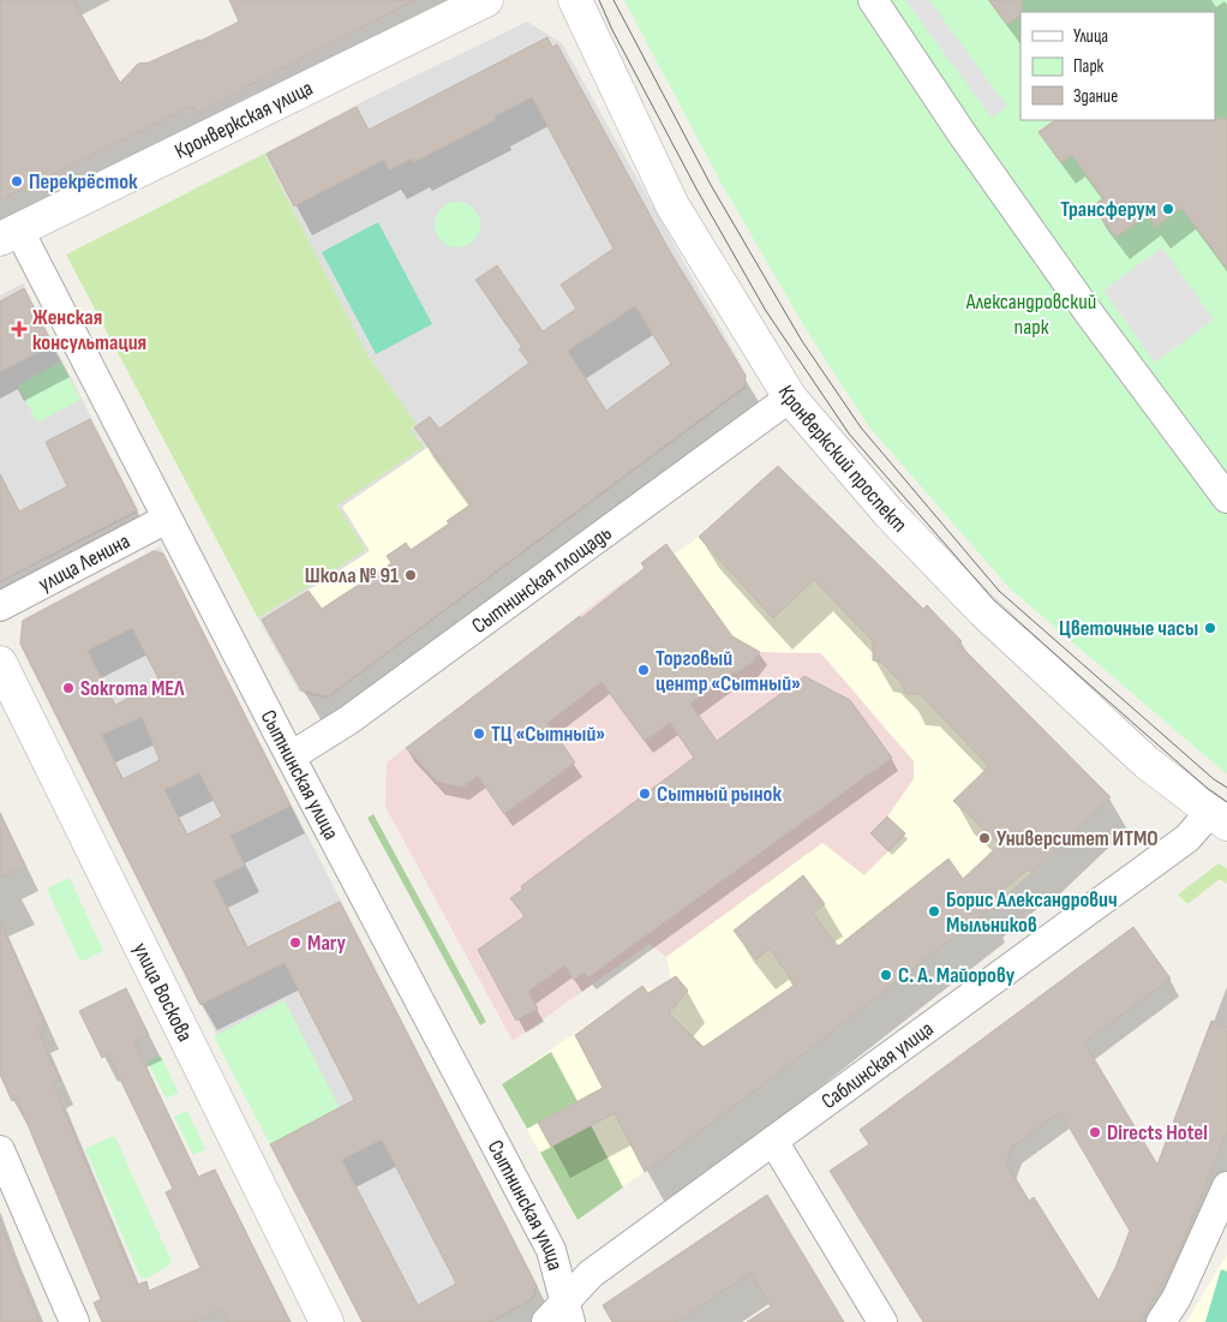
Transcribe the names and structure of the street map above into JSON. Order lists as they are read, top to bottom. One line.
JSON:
{"streets":{"street":["Кронверкская улица","Кронверкский проспект","улица Ленина","Сытнинская площадь","Сытнинская улица","улица Воскова","Саблинская улица"]},"crossings":[["Кронверкская улица","Сытнинская улица"],["Кронверкский проспект","Сытнинская площадь"],["Кронверкский проспект","Саблинская улица"],["улица Ленина","Сытнинская улица"],["Сытнинская площадь","Сытнинская улица"],["Сытнинская улица","Саблинская улица"]],"parks":["Александровский парк"],"places":{"other":["Перекрёсток","Трансферум","Школа № 91","Цветочные часы","Торговый центр «Сытный»","Sokroma МЕЛ","ТЦ «Сытный»","Сытный рынок","Университет ИТМО","Борис Александрович Мыльников","Mary","С. А. Майорову","Directs Hotel"],"health":["Женская консультация"]},"legend":["Улица","Парк","Здание"]}
